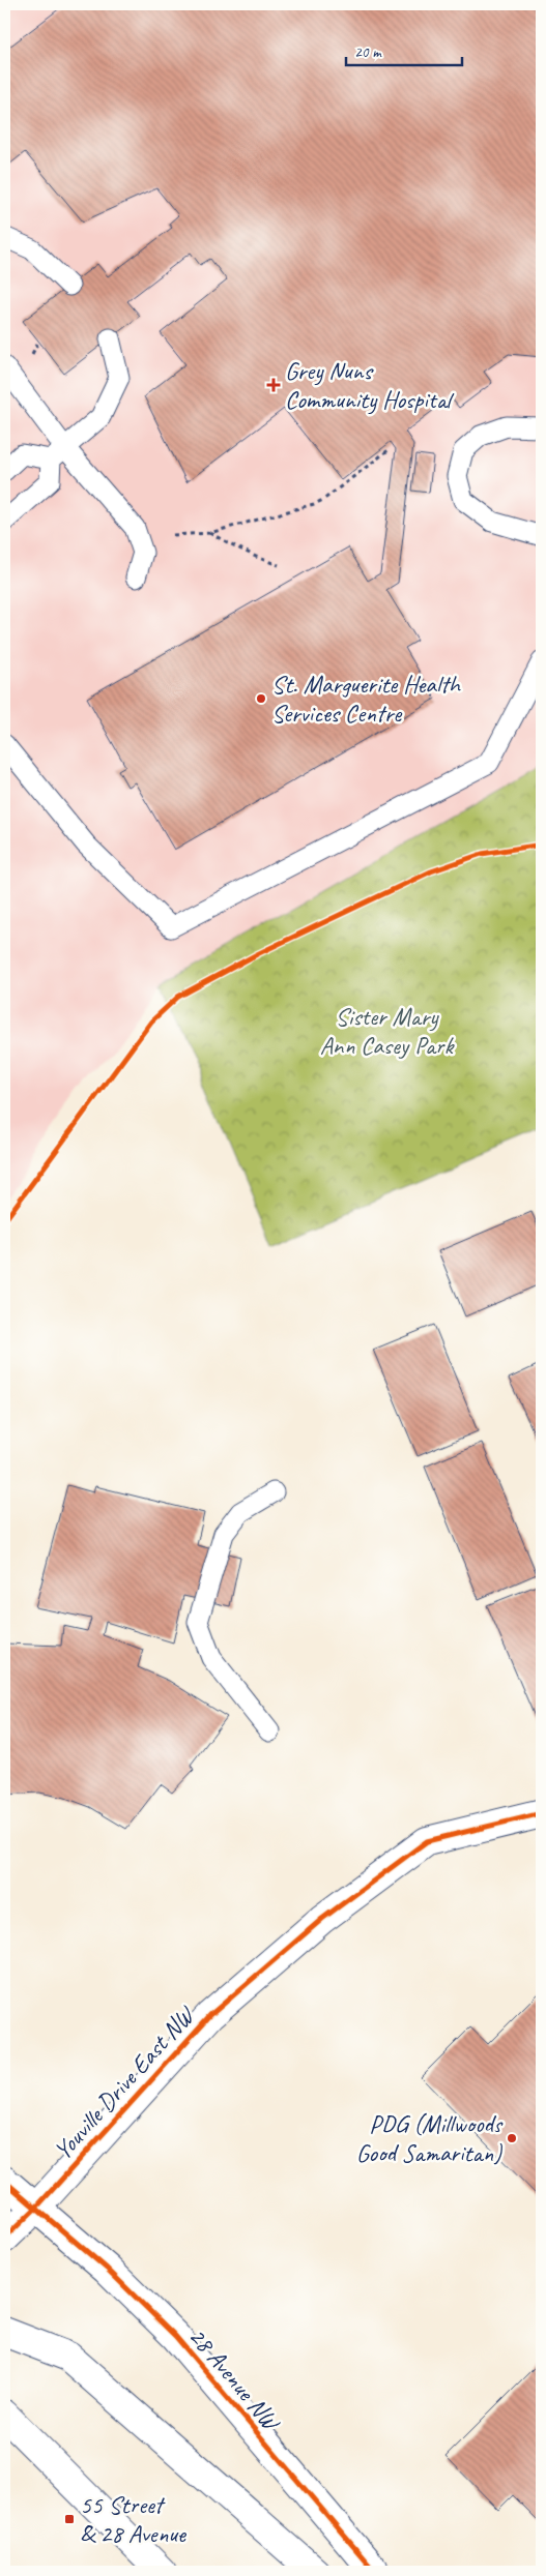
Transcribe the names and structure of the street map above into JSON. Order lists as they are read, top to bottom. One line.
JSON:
{"streets":{"street":["Youville Drive East NW","28 Avenue NW"]},"crossings":[["Youville Drive East NW","28 Avenue NW"]],"parks":["Sister Mary Ann Casey Park"],"places":{"health":["Grey Nuns Community Hospital"],"other":["St. Marguerite Health Services Centre","PDG (Millwoods Good Samaritan)"],"transit":["55 Street & 28 Avenue"]},"scale_bar":"20 m"}
